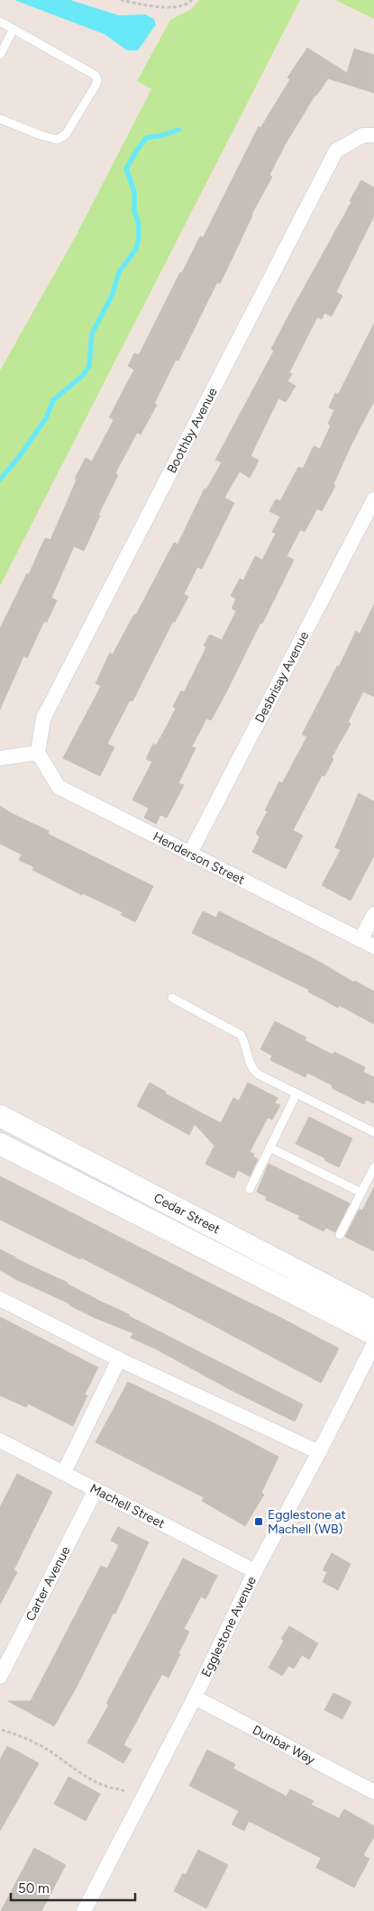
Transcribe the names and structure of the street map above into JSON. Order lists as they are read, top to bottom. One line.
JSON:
{"streets":{"main road":["Cedar Street"],"street":["Boothby Avenue","Desbrisay Avenue","Henderson Street","Machell Street","Carter Avenue","Egglestone Avenue","Dunbar Way"]},"crossings":[["Boothby Avenue","Henderson Street"],["Desbrisay Avenue","Henderson Street"],["Machell Street","Carter Avenue"],["Machell Street","Egglestone Avenue"],["Egglestone Avenue","Dunbar Way"]],"places":{"transit":["Egglestone at Machell (WB)"]},"scale_bar":"50 m"}
